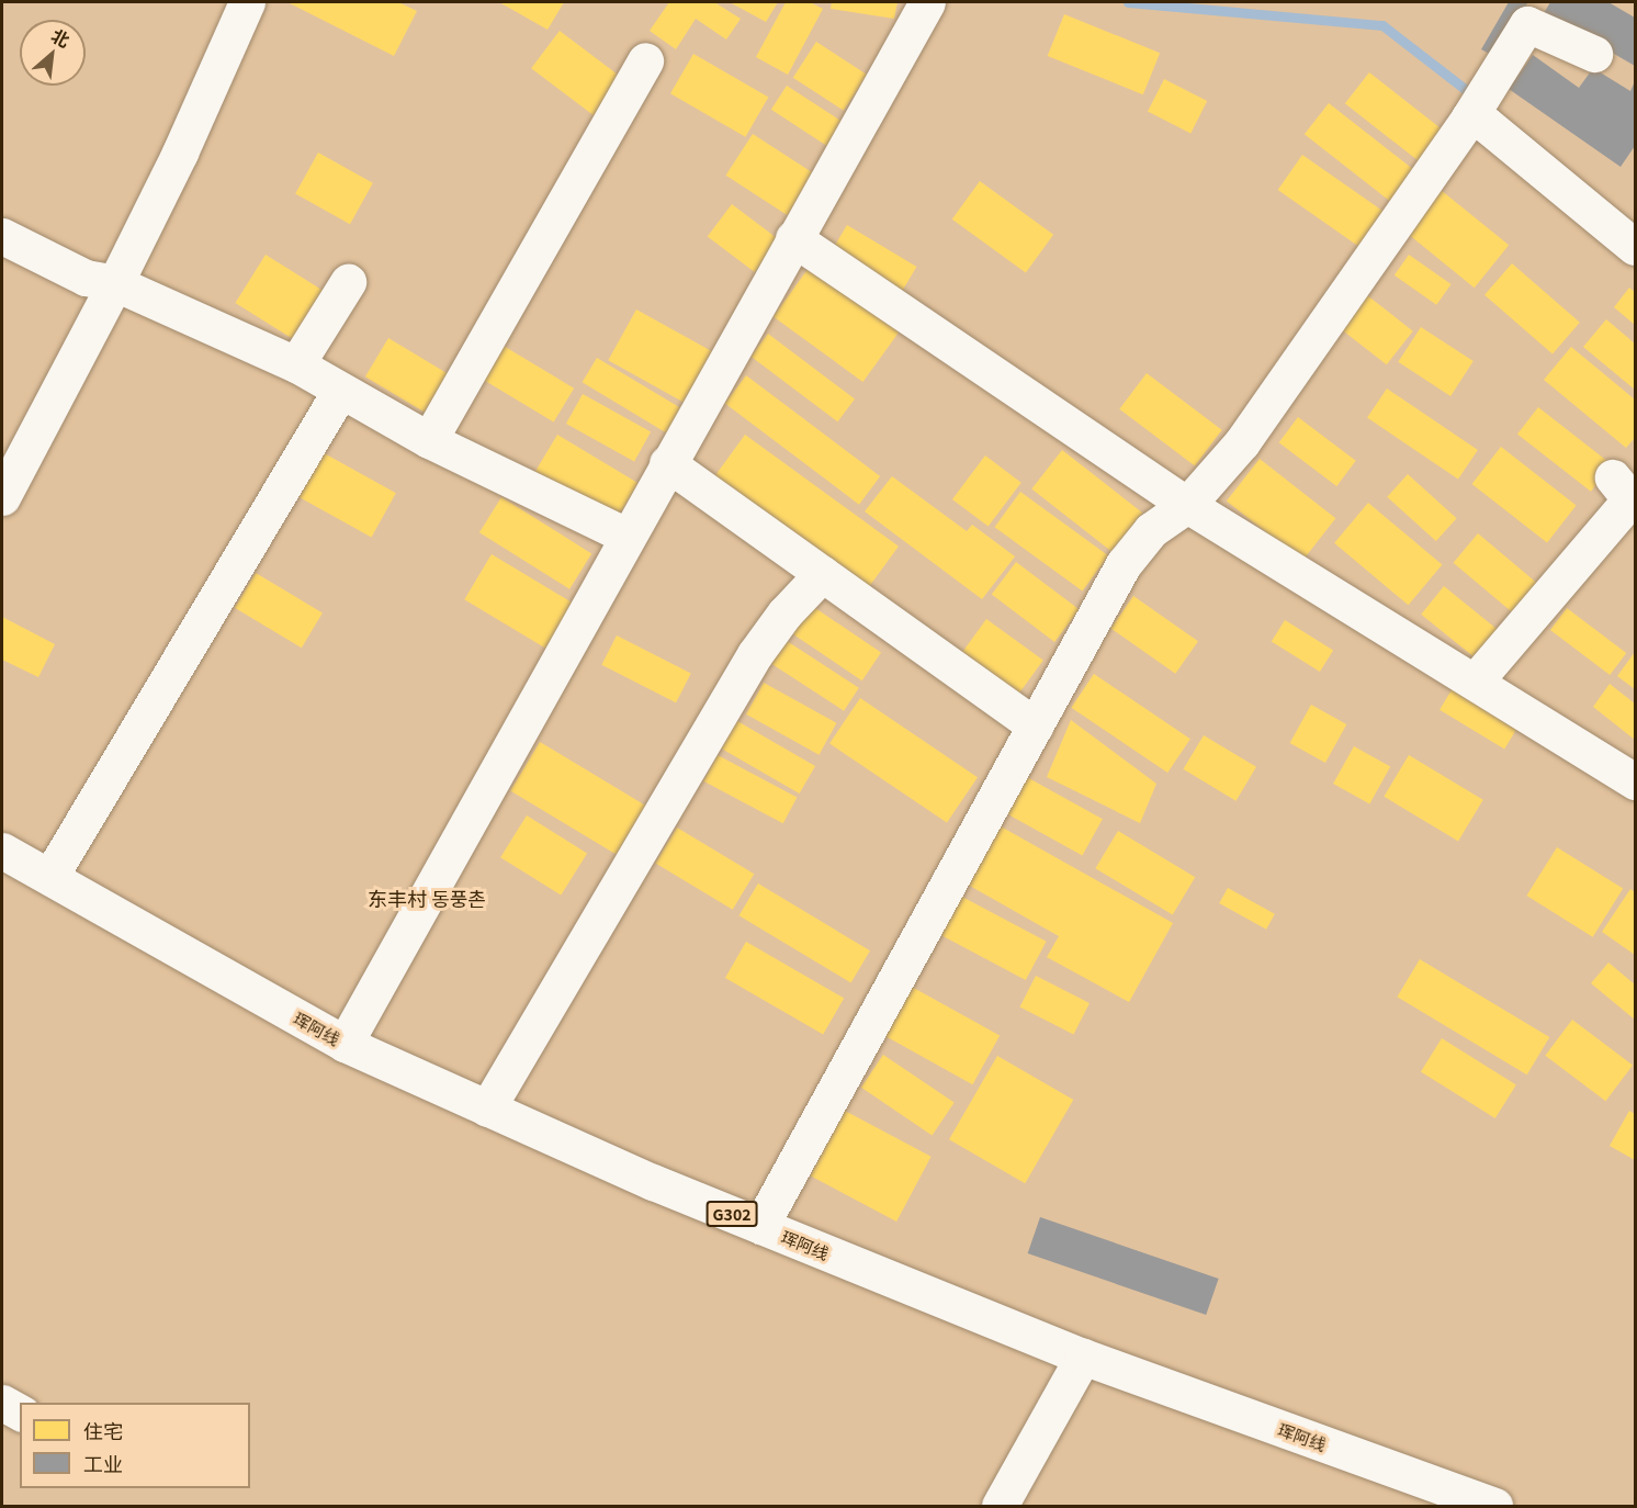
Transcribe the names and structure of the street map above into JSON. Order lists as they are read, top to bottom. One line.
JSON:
{"streets":{"main road":["珲阿线","G302"]},"districts":["东丰村 동풍촌"],"legend":["住宅","工业"],"north":"top right"}
